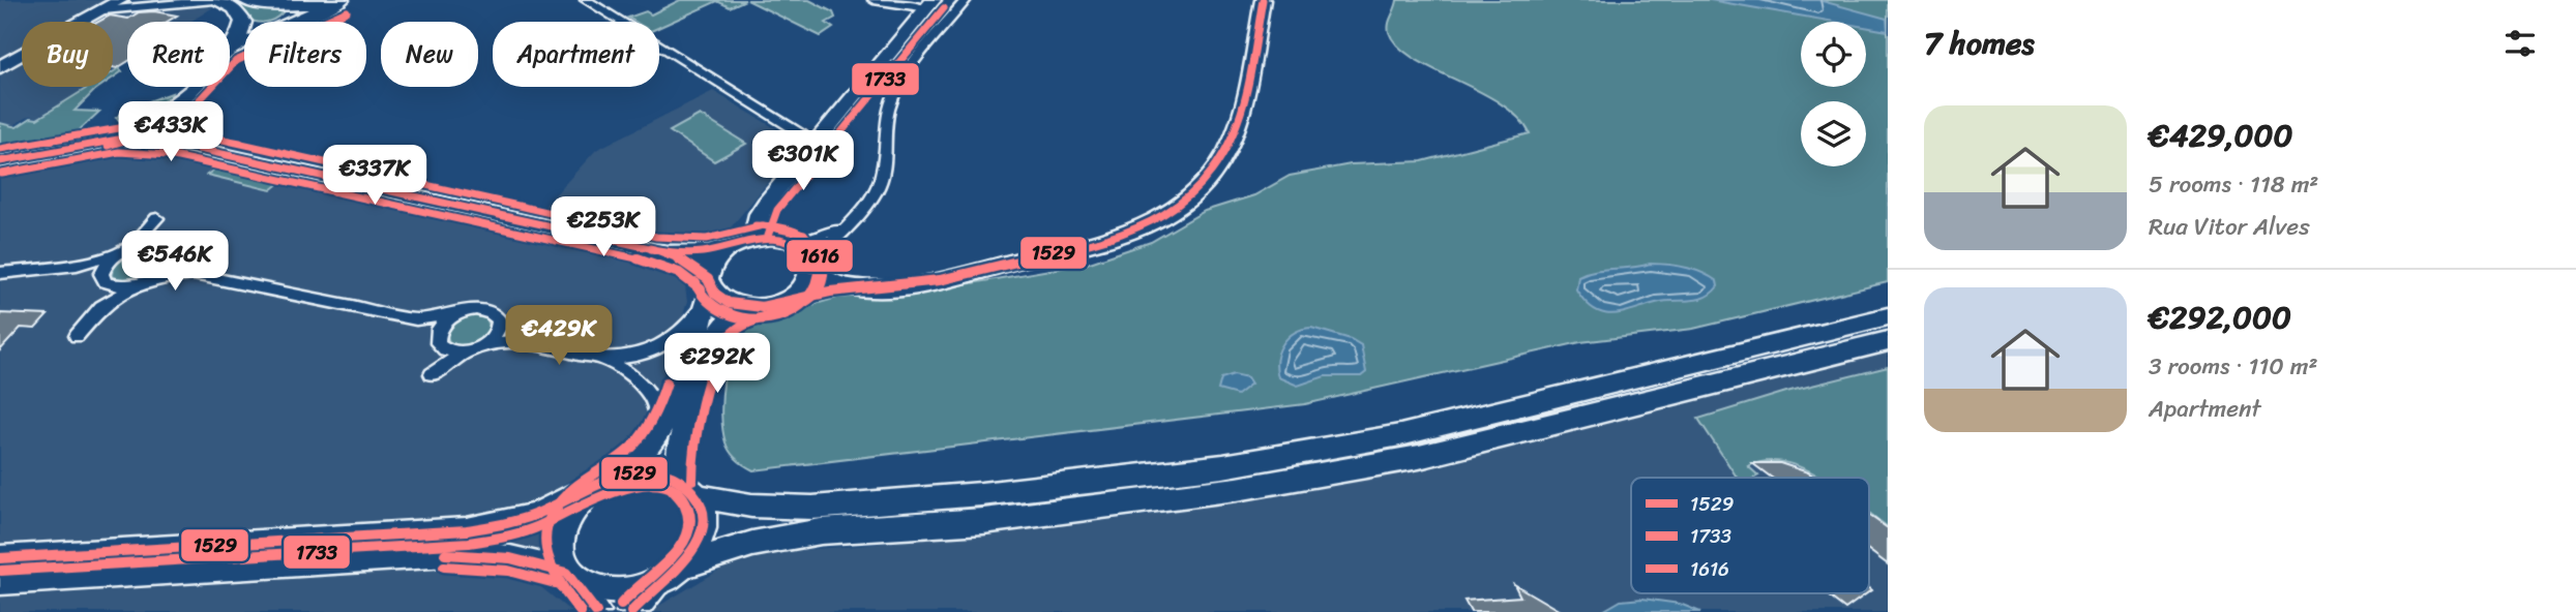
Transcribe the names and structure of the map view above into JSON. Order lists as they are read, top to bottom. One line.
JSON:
{"lines":["transit line 1529","transit line 1733","transit line 1616"],"legend":["1529","1733","1616"],"page":{"heading":"7 homes","chip":["Buy","Rent","Filters","New","Apartment"],"list":[{"name":"€429,000","note":"5 rooms · 118 m² · Rua Vitor Alves"},{"name":"€292,000","note":"3 rooms · 110 m² · Apartment"}],"price":["€433K","€301K","€337K","€253K","€546K","€429K","€292K"]}}
